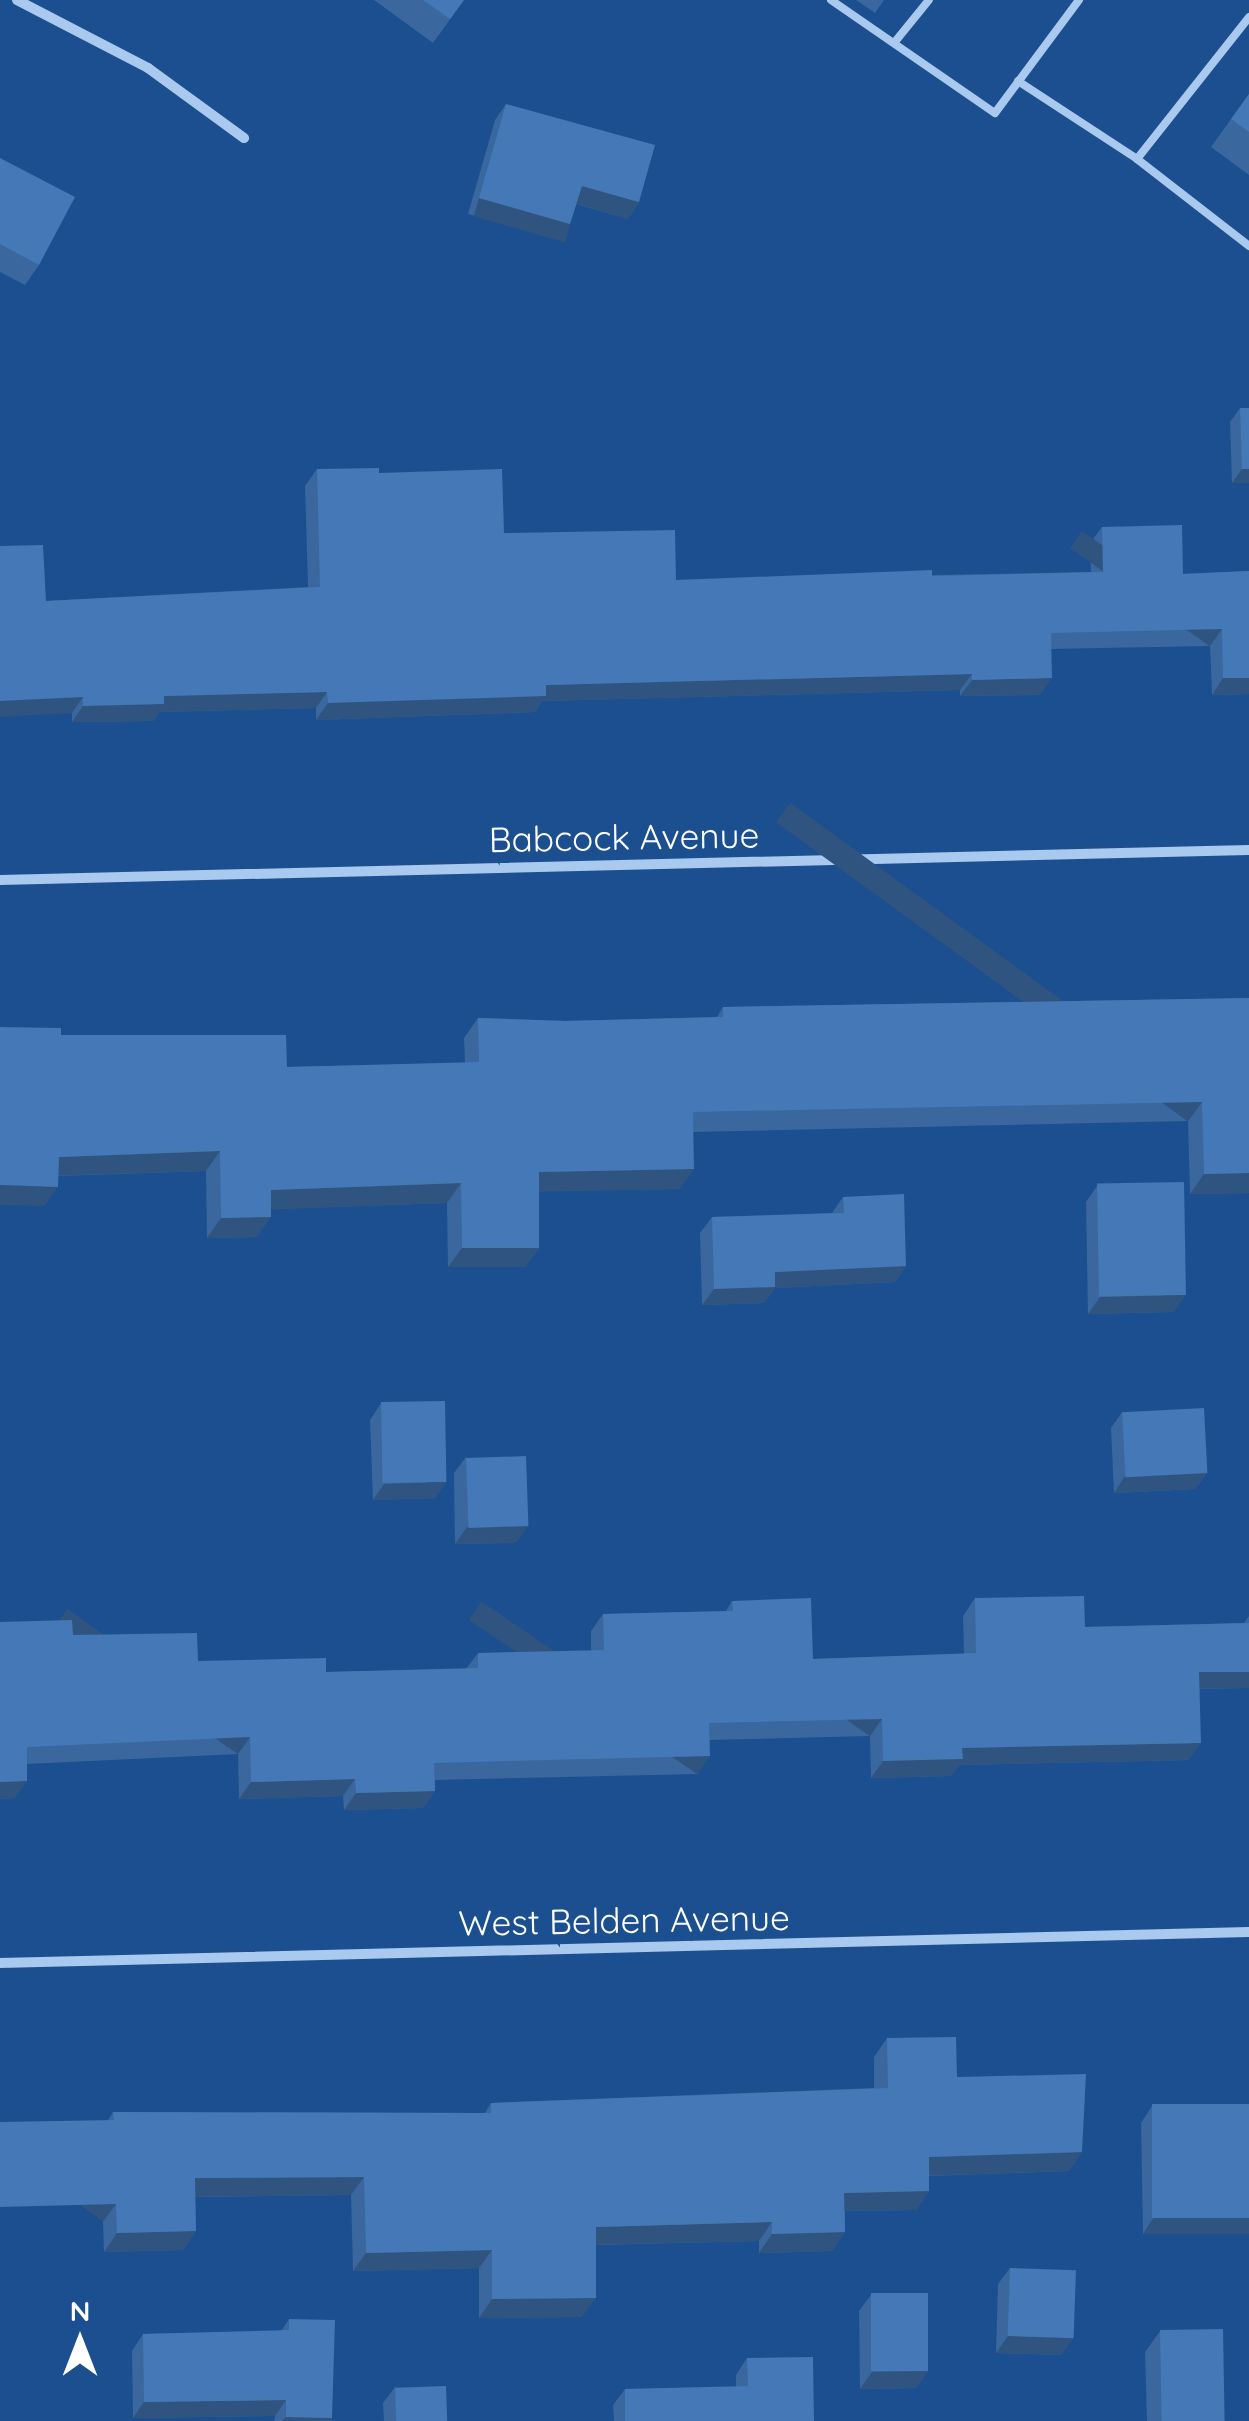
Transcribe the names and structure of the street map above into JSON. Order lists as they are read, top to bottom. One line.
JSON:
{"streets":{"street":["Babcock Avenue","West Belden Avenue"]},"north":"top"}
